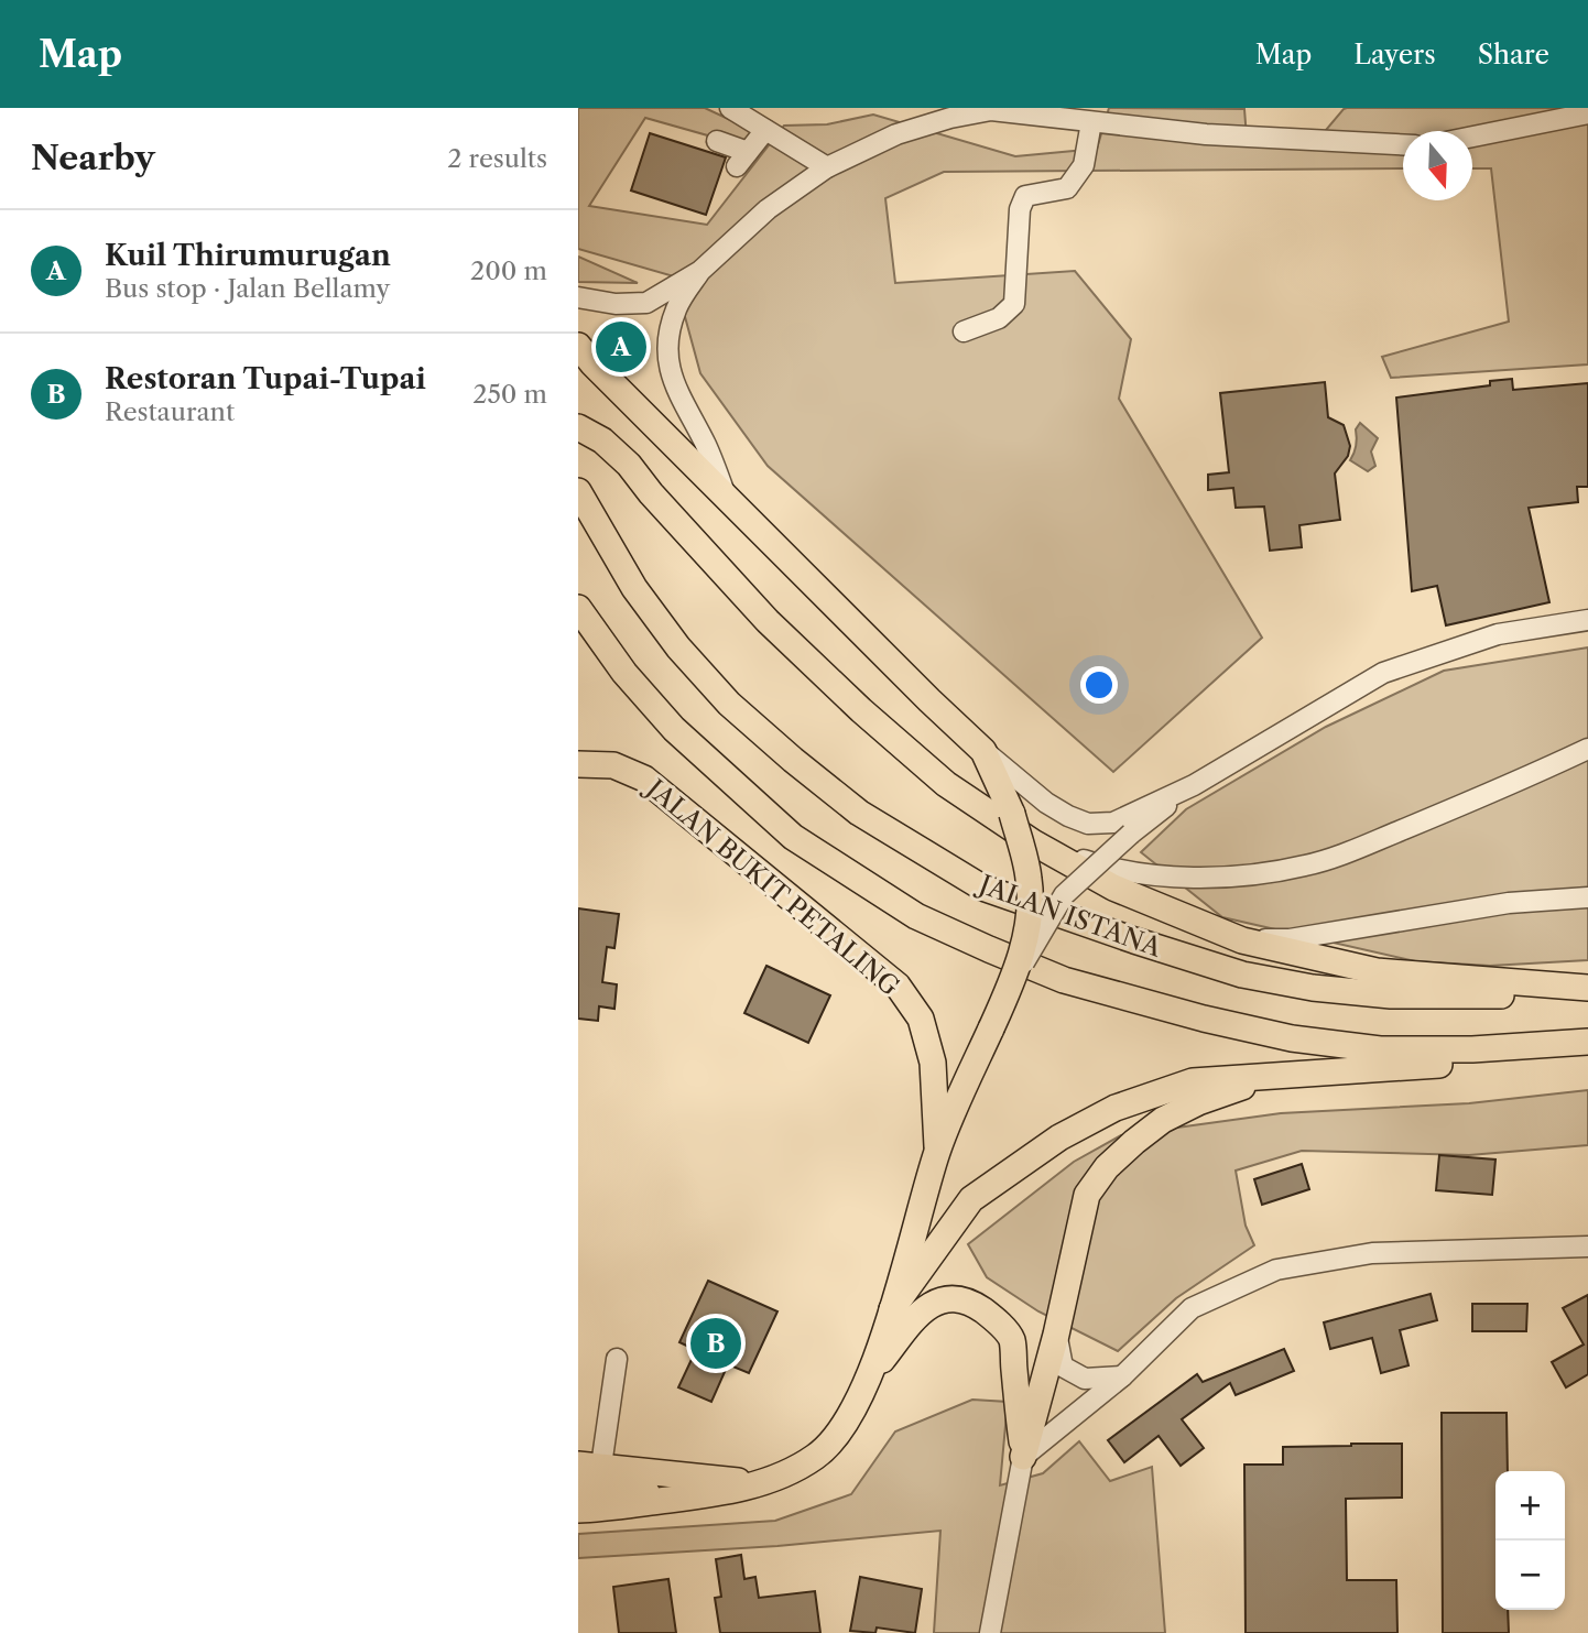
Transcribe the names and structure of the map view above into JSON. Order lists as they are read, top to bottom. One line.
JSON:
{"streets":{"main road":["JALAN BUKIT PETALING","JALAN ISTANA"]},"north":"bottom","page":{"header":"Map","nav":["Map","Layers","Share"],"heading":["Nearby","2 results"],"list":[{"mark":"A","name":"Kuil Thirumurugan","note":"Bus stop · Jalan Bellamy","value":"200 m"},{"mark":"B","name":"Restoran Tupai-Tupai","note":"Restaurant","value":"250 m"}],"pins":["A","B"],"map_buttons":["+","−"]}}
